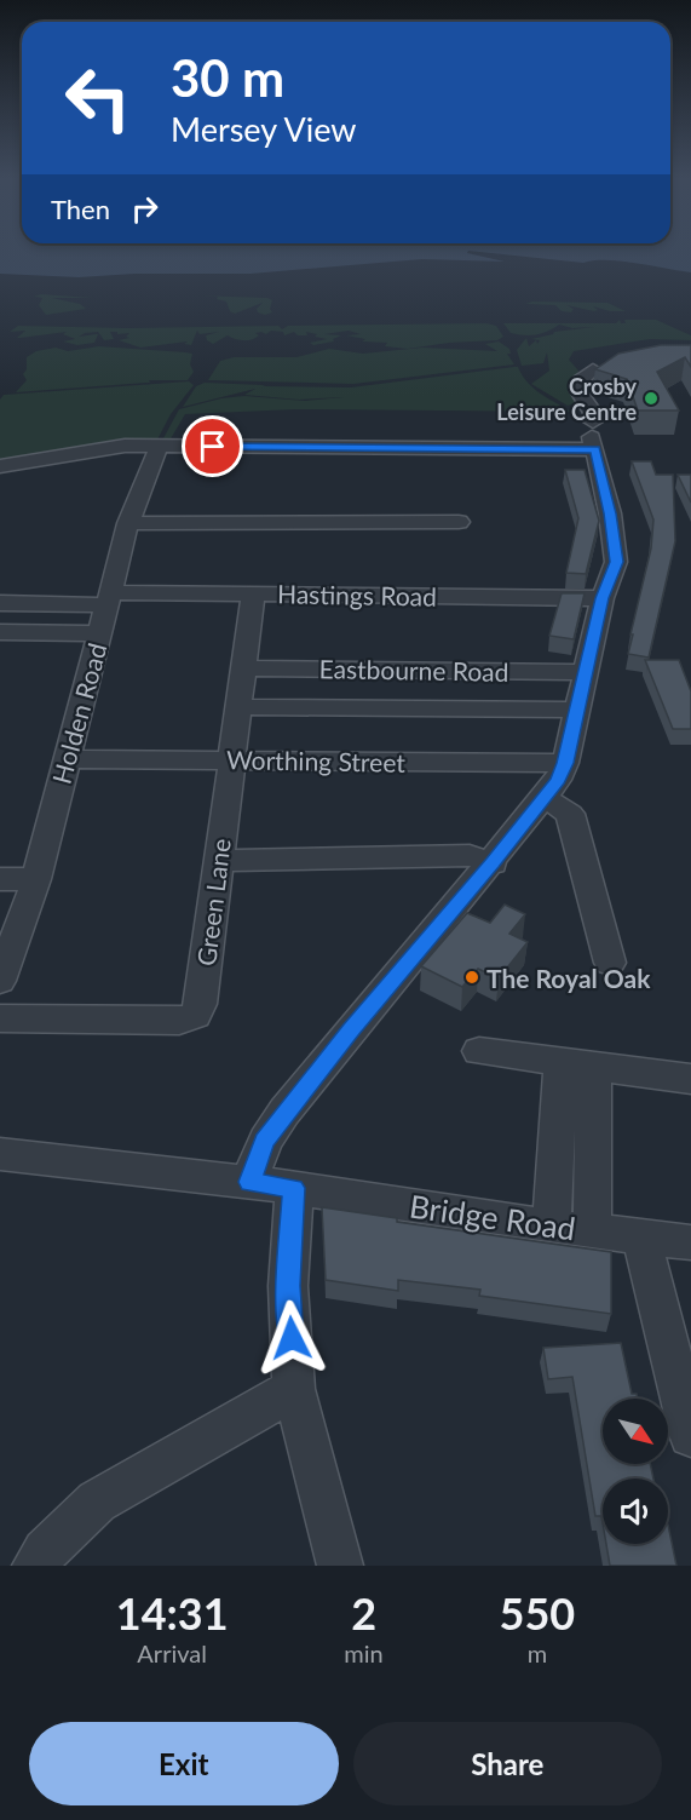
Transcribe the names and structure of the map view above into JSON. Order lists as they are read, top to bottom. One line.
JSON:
{"streets":{"street":["Hastings Road","Eastbourne Road","Holden Road","Worthing Street","Green Lane","Bridge Road"]},"crossings":[["Hastings Road","Holden Road"],["Hastings Road","Green Lane"],["Eastbourne Road","Green Lane"],["Holden Road","Worthing Street"],["Worthing Street","Green Lane"]],"places":["Crosby Leisure Centre","The Royal Oak"],"north":"bottom right","page":{"turn":["30 m","Mersey View"],"then":"Then","eta":["14:31","Arrival","2","min","550","m"],"buttons":["Exit","Share"]}}
